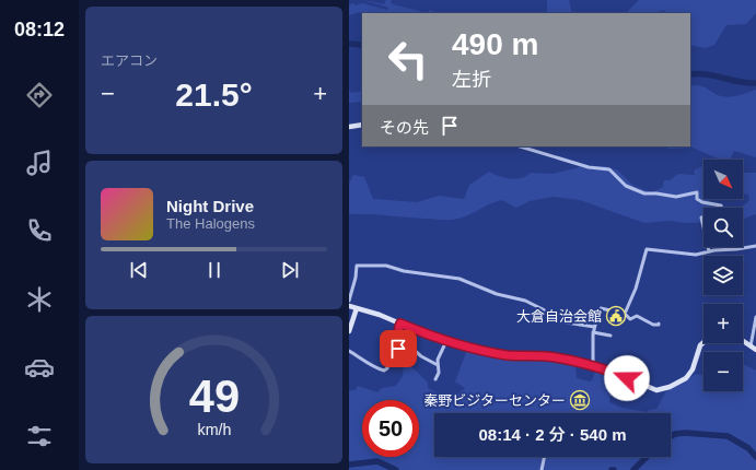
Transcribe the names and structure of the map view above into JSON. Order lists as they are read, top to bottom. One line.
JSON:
{"places":{"public building":["大倉自治会館"],"museum":["秦野ビジターセンター"]},"north":"bottom right","page":{"tabs":"08:12","tile":"エアコン","turn":["490 m","左折"],"heat":["−","21.5°","+"],"then":"その先","map_buttons":["+","−"],"song":["Night Drive","The Halogens"],"limit":"50","trip":"08:14 · 2 分 · 540 m","gauge":["49","km/h"]}}
